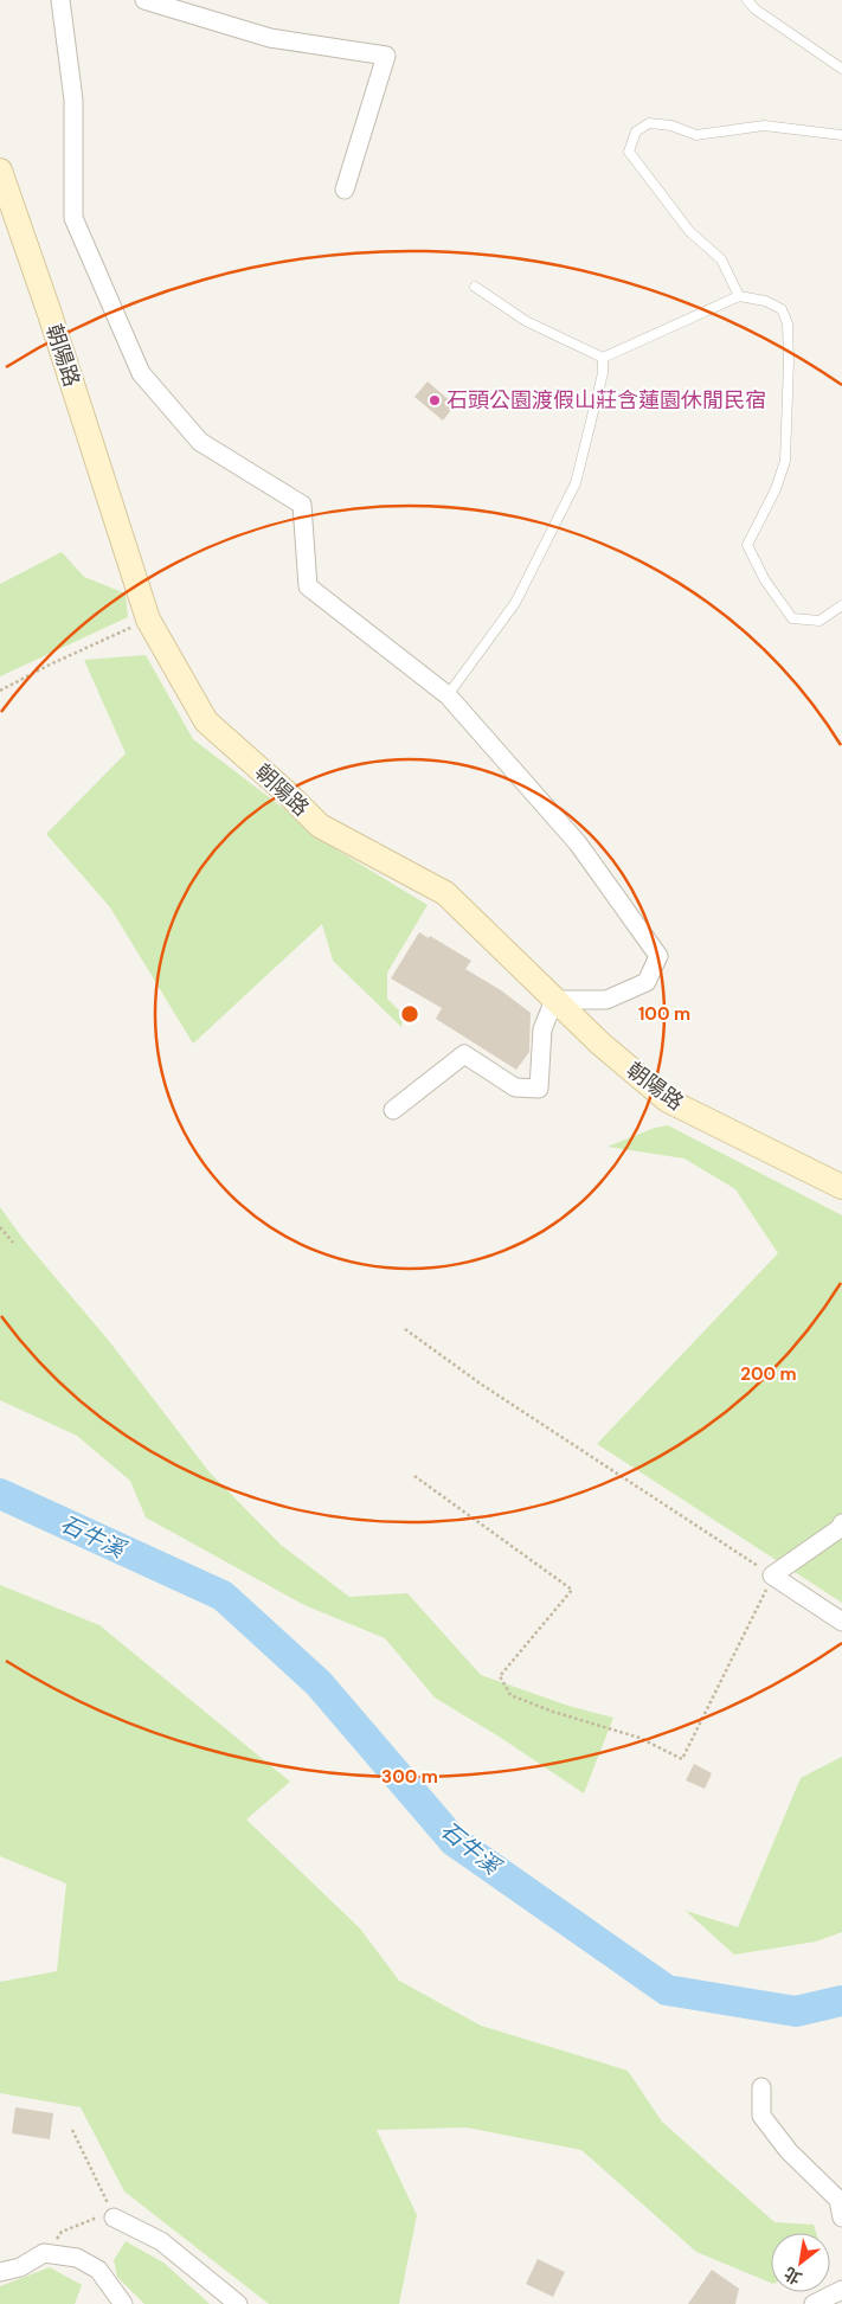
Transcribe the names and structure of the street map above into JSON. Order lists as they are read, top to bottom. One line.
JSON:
{"streets":{"main road":["朝陽路"]},"water":["石牛溪"],"places":["石頭公園渡假山莊含蓮園休閒民宿"],"north":"bottom left","rings":["100 m","200 m","300 m"]}
